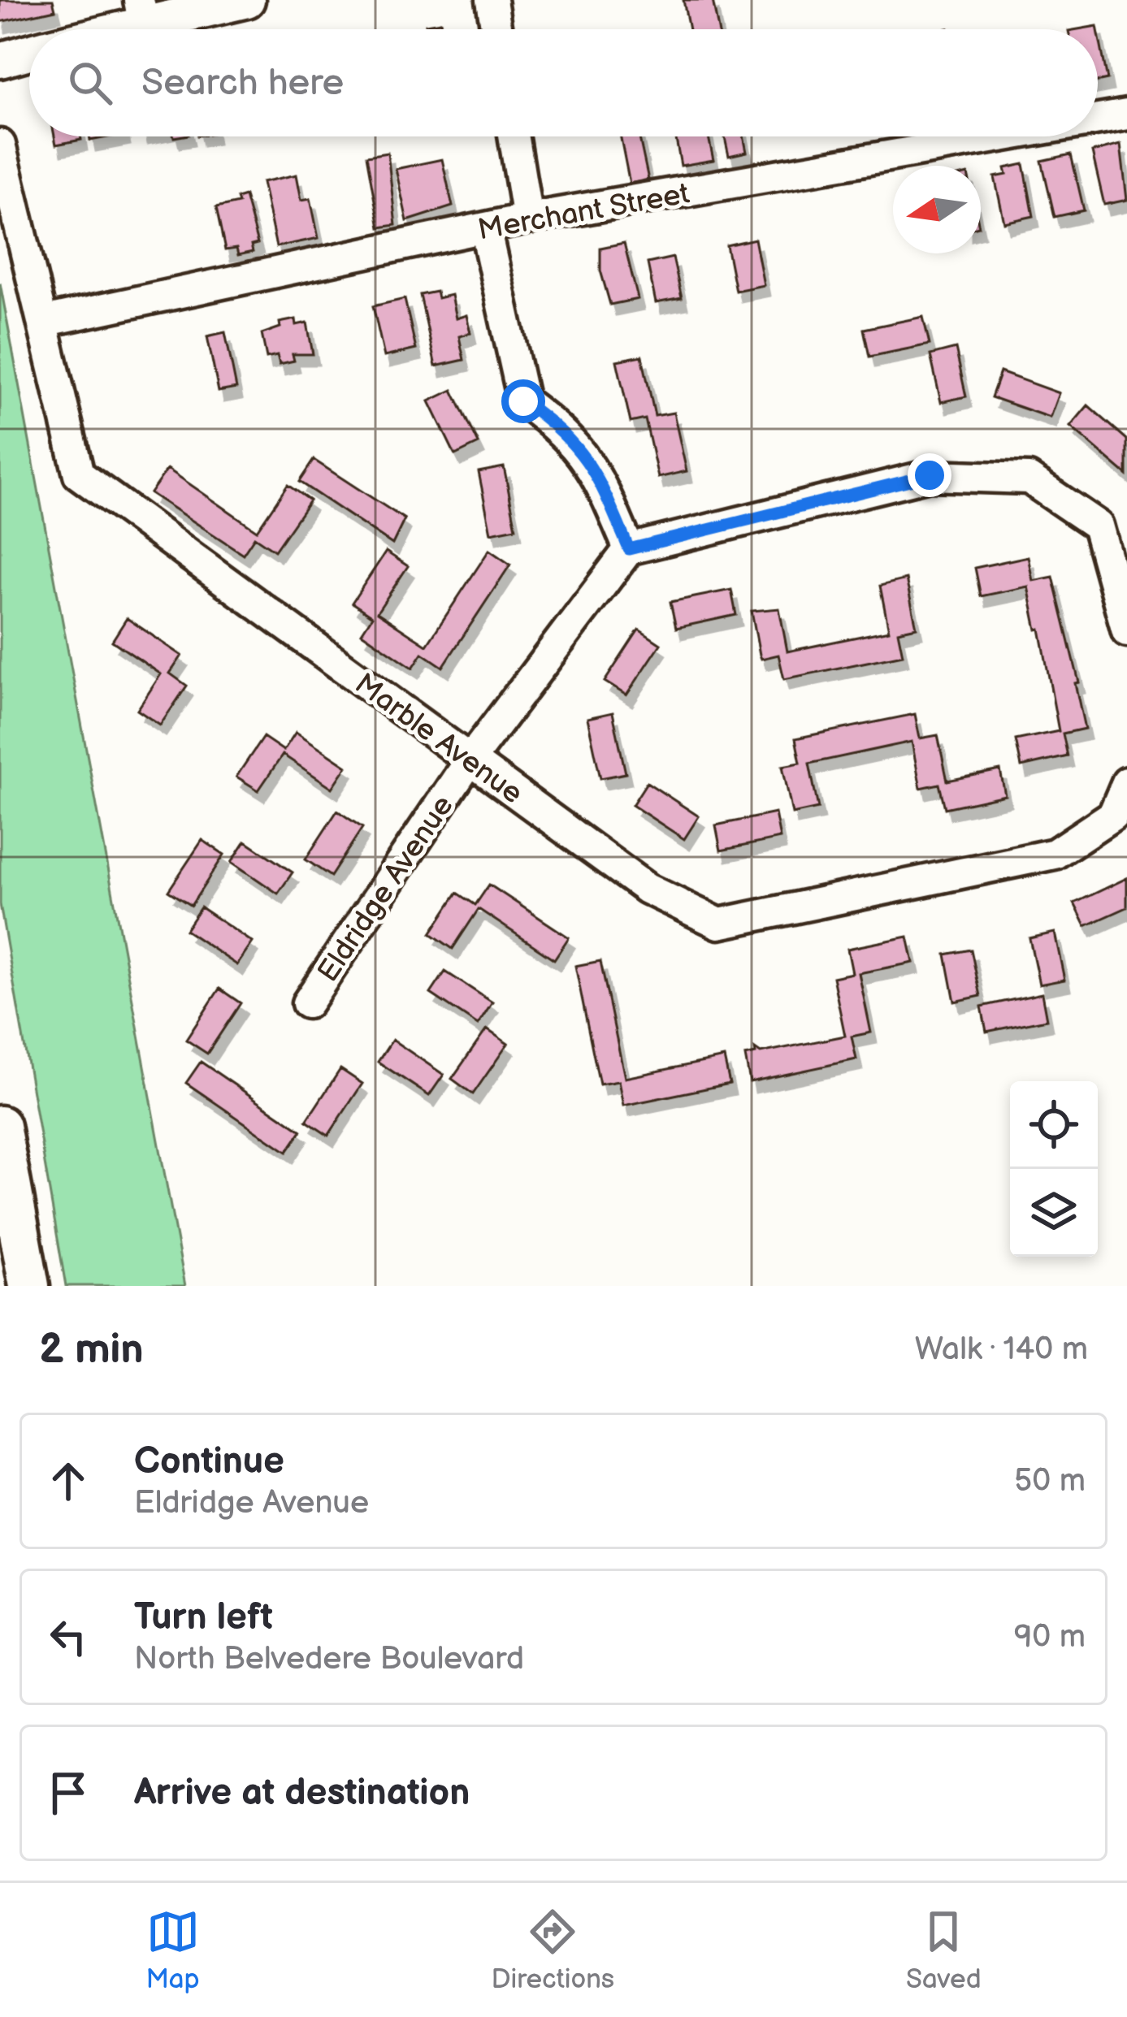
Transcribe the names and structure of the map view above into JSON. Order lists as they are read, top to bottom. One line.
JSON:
{"streets":{"street":["Merchant Street","Marble Avenue","Eldridge Avenue"]},"crossings":[["Merchant Street","Marble Avenue"],["Marble Avenue","Eldridge Avenue"]],"north":"left","page":{"search":"Search here","heading":["2 min","Walk · 140 m"],"list":[["Continue","Eldridge Avenue","50 m"],["Turn left","North Belvedere Boulevard","90 m"],"Arrive at destination"],"nav":["Map","Directions","Saved"]}}
